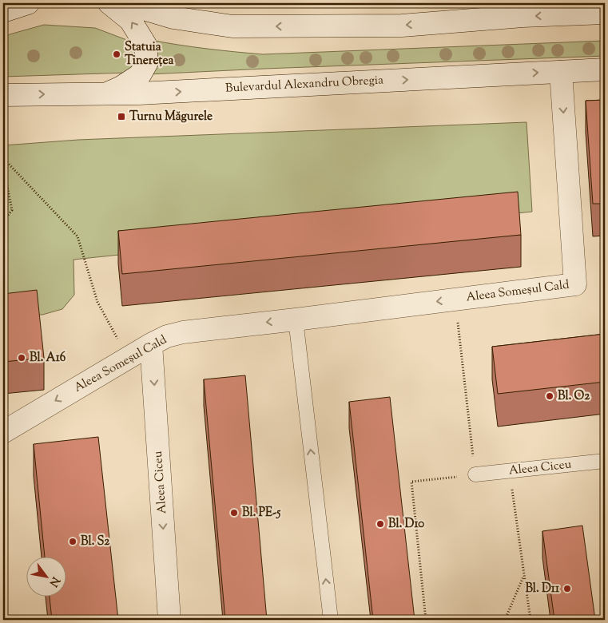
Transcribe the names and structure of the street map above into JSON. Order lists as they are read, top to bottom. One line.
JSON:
{"streets":{"main road":["Bulevardul Alexandru Obregia","Aleea Someșul Cald","Aleea Ciceu"]},"crossings":[["Bulevardul Alexandru Obregia","Aleea Someșul Cald"],["Aleea Someșul Cald","Aleea Ciceu"]],"one_way":["Aleea Someșul Cald"],"places":{"other":["Statuia Tinerețea","Bl. A16","Bl. O2","Bl. PE-5","Bl. D10","Bl. S2","Bl. D11"],"transit":["Turnu Măgurele"]},"north":"bottom right"}
